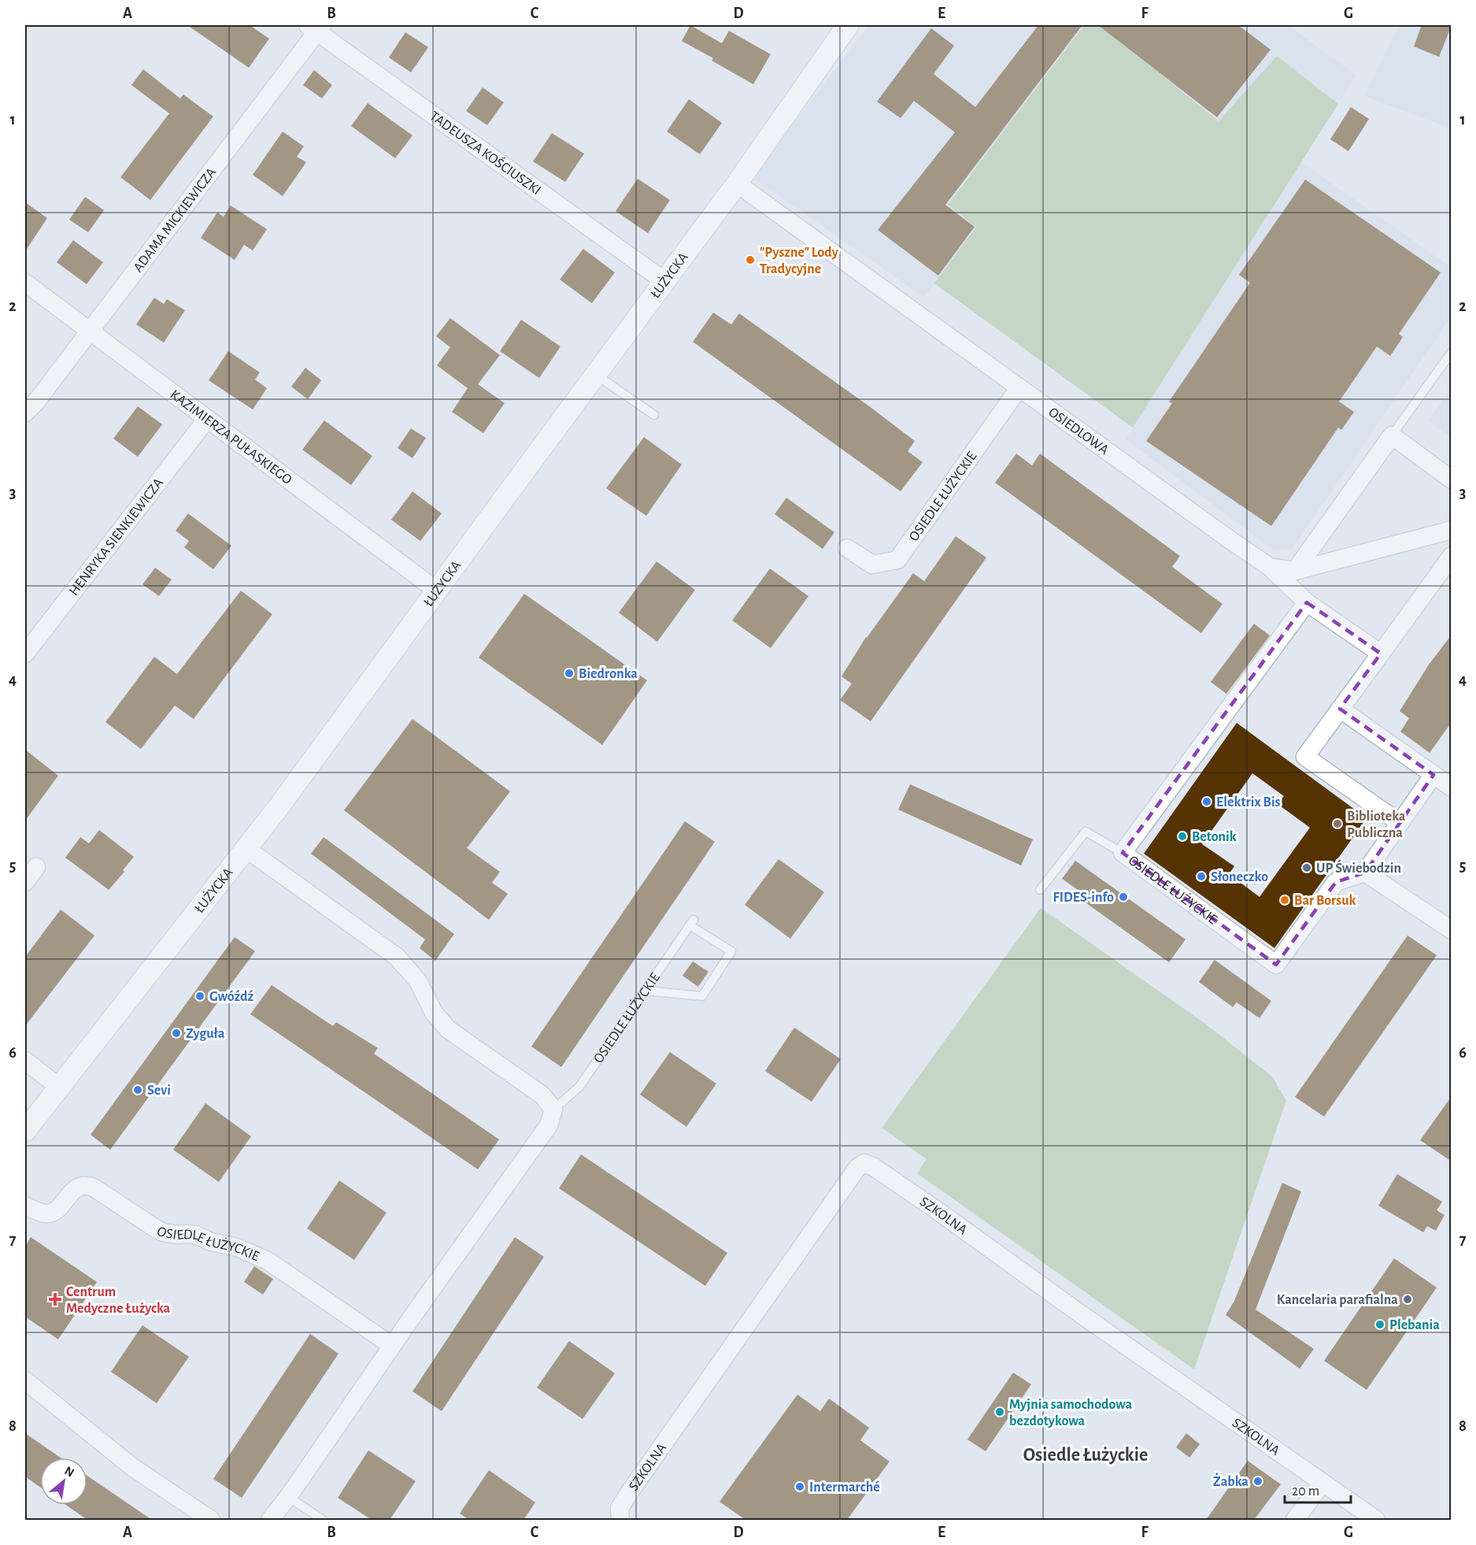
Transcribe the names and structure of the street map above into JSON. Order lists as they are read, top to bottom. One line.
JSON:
{"streets":{"street":["TADEUSZA KOŚCIUSZKI","ADAMA MICKIEWICZA","ŁUŻYCKA","OSIEDLOWA","KAZIMIERZA PUŁASKIEGO","OSIEDLE ŁUŻYCKIE","HENRYKA SIENKIEWICZA","SZKOLNA"]},"crossings":[["TADEUSZA KOŚCIUSZKI","ADAMA MICKIEWICZA"],["TADEUSZA KOŚCIUSZKI","ŁUŻYCKA"],["ADAMA MICKIEWICZA","KAZIMIERZA PUŁASKIEGO"],["ŁUŻYCKA","OSIEDLOWA"],["ŁUŻYCKA","KAZIMIERZA PUŁASKIEGO"],["OSIEDLOWA","OSIEDLE ŁUŻYCKIE"],["KAZIMIERZA PUŁASKIEGO","HENRYKA SIENKIEWICZA"]],"districts":["Osiedle Łużyckie"],"places":{"other":["\"Pyszne\" Lody Tradycyjne","Biedronka","Elektrix Bis","Biblioteka Publiczna","Betonik","UP Świebodzin","Słoneczko","FIDES-info","Bar Borsuk","Gwóźdź","Zyguła","Sevi","Kancelaria parafialna","Plebania","Myjnia samochodowa bezdotykowa","Żabka","Intermarché"],"health":["Centrum Medyczne Łużycka"]},"scale_bar":"20 m","north":"top right","grid":{"columns":["A","B","C","D","E","F","G"],"rows":["1","2","3","4","5","6","7","8"]}}
